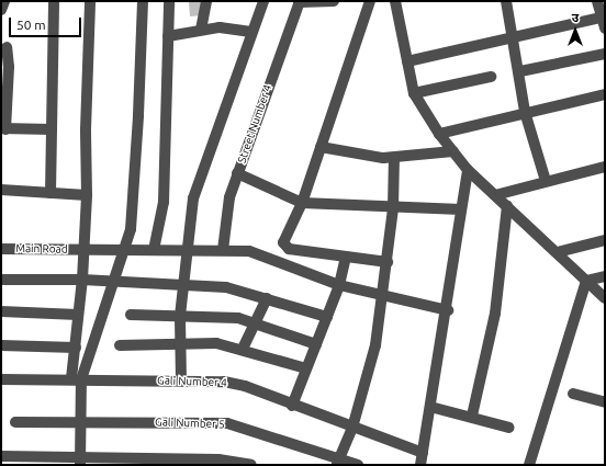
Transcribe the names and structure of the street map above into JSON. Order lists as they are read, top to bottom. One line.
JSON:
{"streets":{"street":["Street Number 4","Main Road","Gali Number 4","Gali Number 5"]},"crossings":[["Street Number 4","Main Road"]],"scale_bar":"50 m","north":"top"}
